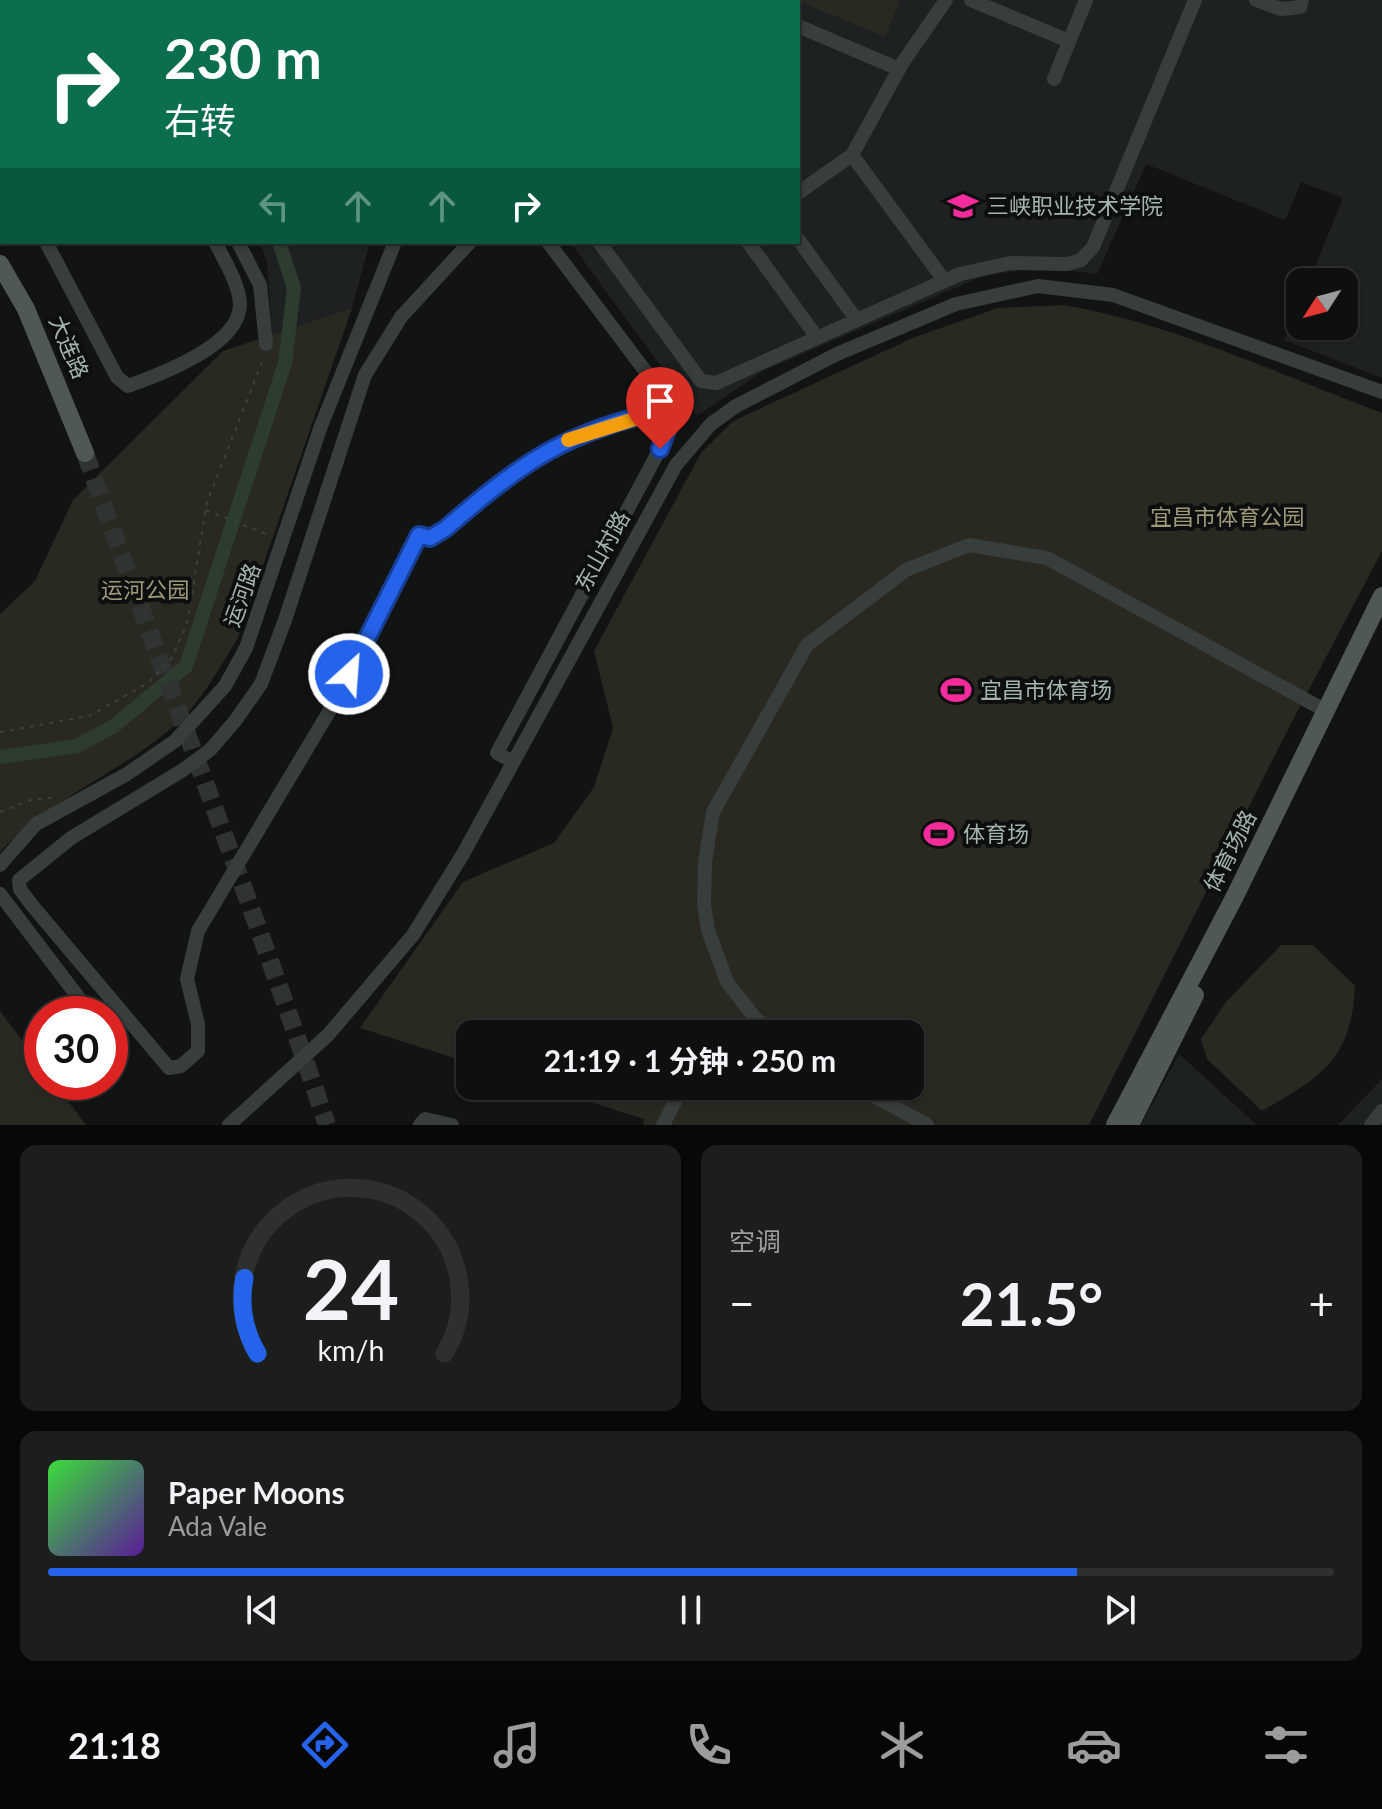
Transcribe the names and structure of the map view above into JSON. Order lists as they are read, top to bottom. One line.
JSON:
{"streets":{"main road":["大连路","体育场路"],"street":["东山村路","运河路"]},"parks":["宜昌市体育公园","运河公园"],"places":{"school or university":["三峡职业技术学院"],"sports":["宜昌市体育场","体育场"]},"north":"bottom left","page":{"turn":["230 m","右转"],"limit":"30","trip":"21:19 · 1 分钟 · 250 m","tile":"空调","heat":["−","21.5°","+"],"song":["Paper Moons","Ada Vale"],"tabs":"21:18","gauge":["24","km/h"]}}
